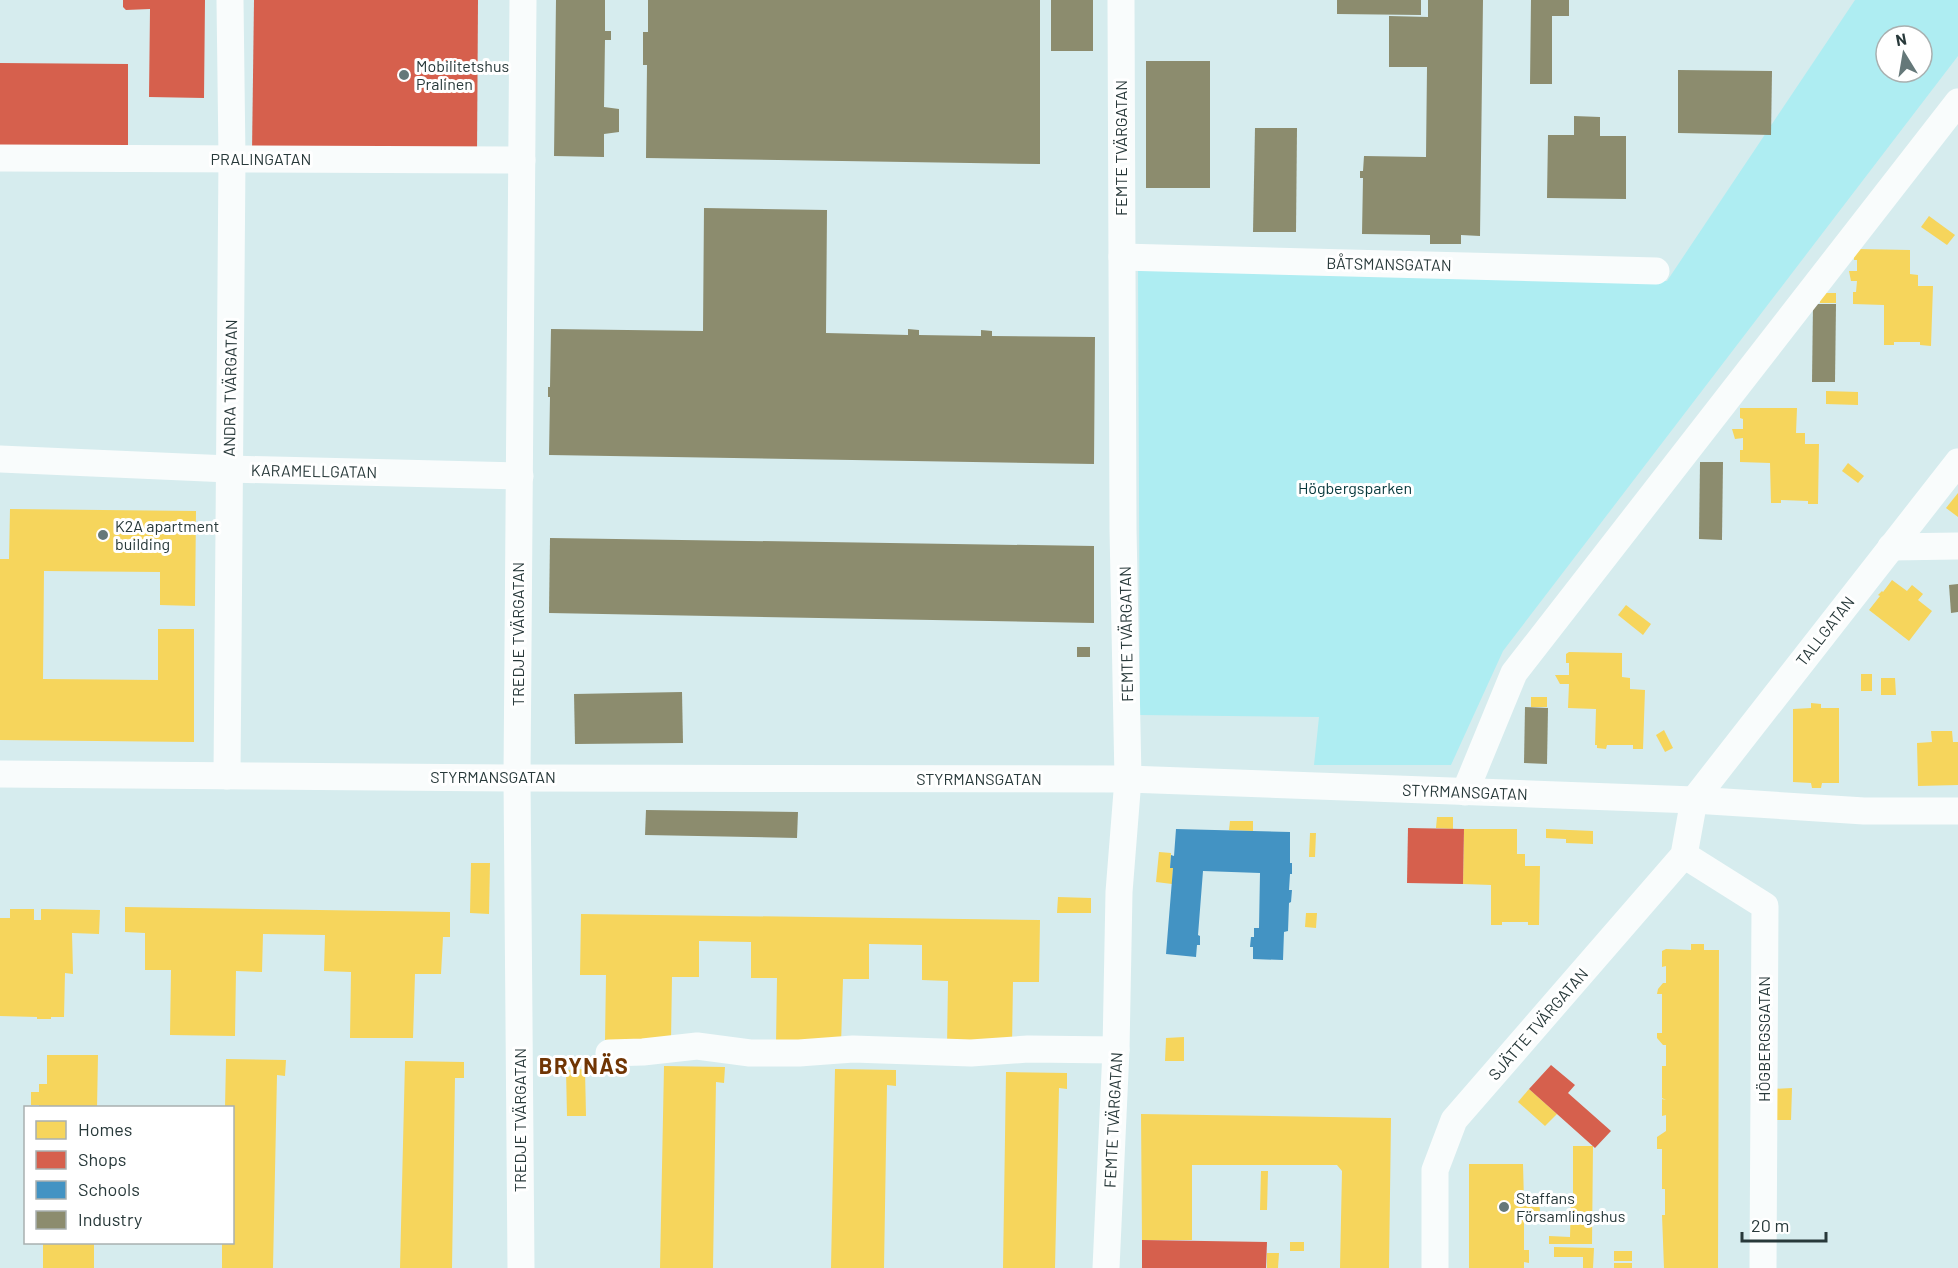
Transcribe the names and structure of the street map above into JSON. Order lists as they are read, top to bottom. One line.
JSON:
{"streets":{"street":["FEMTE TVÄRGATAN","PRALINGATAN","BÅTSMANSGATAN","ANDRA TVÄRGATAN","KARAMELLGATAN","TALLGATAN","TREDJE TVÄRGATAN","STYRMANSGATAN","SJÄTTE TVÄRGATAN","HÖGBERGSGATAN"]},"crossings":[["FEMTE TVÄRGATAN","BÅTSMANSGATAN"],["FEMTE TVÄRGATAN","STYRMANSGATAN"],["PRALINGATAN","ANDRA TVÄRGATAN"],["PRALINGATAN","TREDJE TVÄRGATAN"],["ANDRA TVÄRGATAN","KARAMELLGATAN"],["ANDRA TVÄRGATAN","STYRMANSGATAN"],["KARAMELLGATAN","TREDJE TVÄRGATAN"],["TALLGATAN","STYRMANSGATAN"],["TREDJE TVÄRGATAN","STYRMANSGATAN"],["SJÄTTE TVÄRGATAN","HÖGBERGSGATAN"]],"districts":["BRYNÄS"],"parks":["Högbergsparken"],"places":["Mobilitetshus Pralinen","K2A apartment building","Staffans Församlingshus"],"legend":["Homes","Shops","Schools","Industry"],"scale_bar":"20 m","north":"top"}
